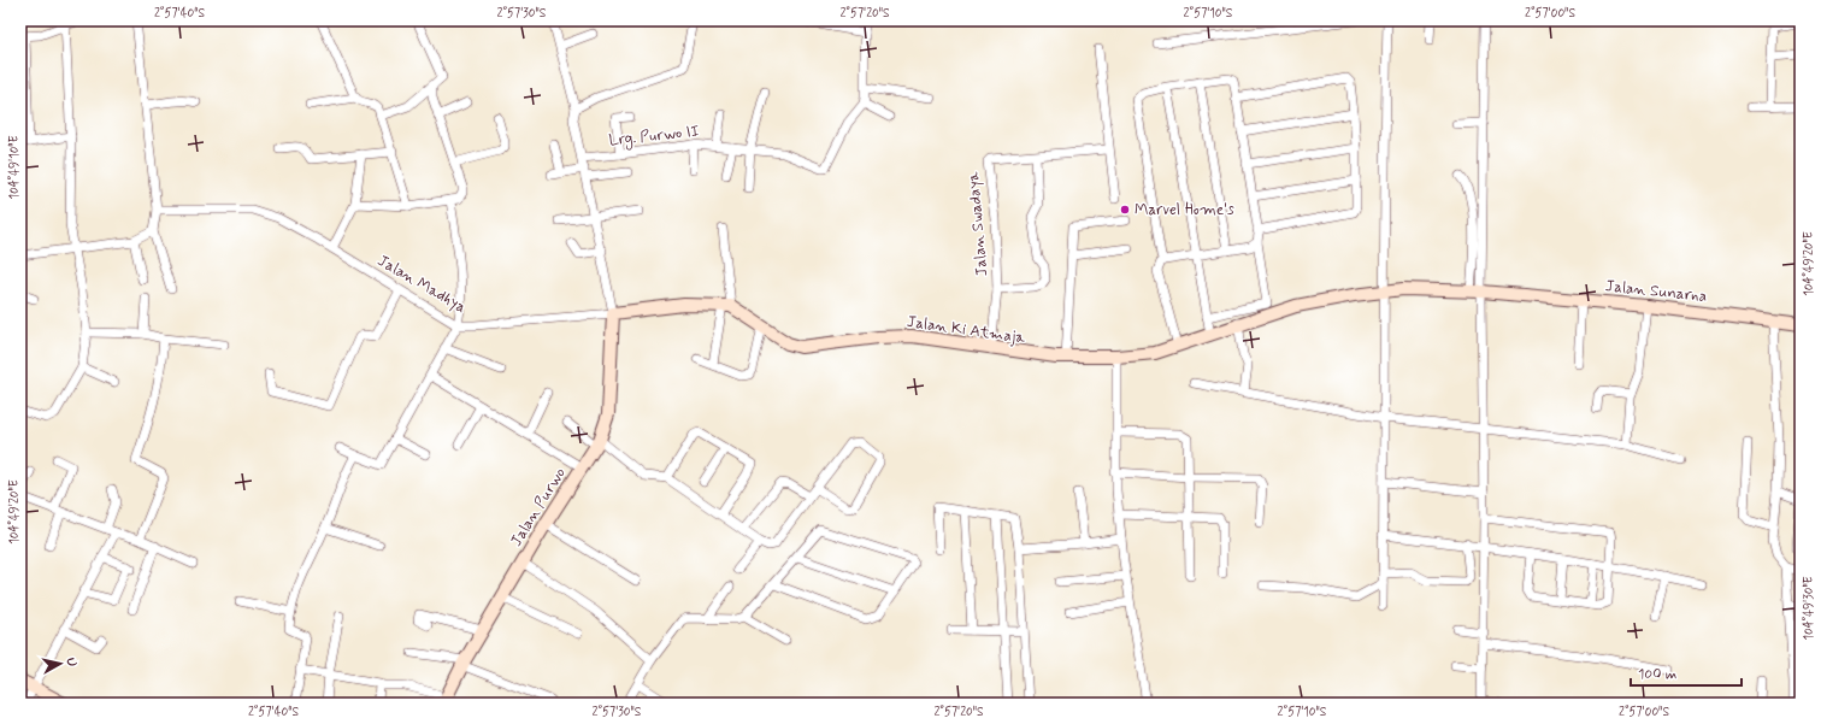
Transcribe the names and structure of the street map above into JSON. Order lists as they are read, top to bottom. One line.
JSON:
{"streets":{"street":["Lrg. Purwo II","Jalan Swadaya","Jalan Madhya","Jalan Sunarna","Jalan Ki Atmaja","Jalan Purwo"]},"crossings":[["Jalan Swadaya","Jalan Ki Atmaja"],["Jalan Madhya","Jalan Purwo"],["Jalan Sunarna","Jalan Ki Atmaja"]],"places":["Marvel Home's"],"scale_bar":"100 m","north":"right","coordinates":["2°57'40\"S","2°57'30\"S","2°57'20\"S","2°57'10\"S","2°57'00\"S","104°49'10\"E","104°49'20\"E","104°49'30\"E"]}
